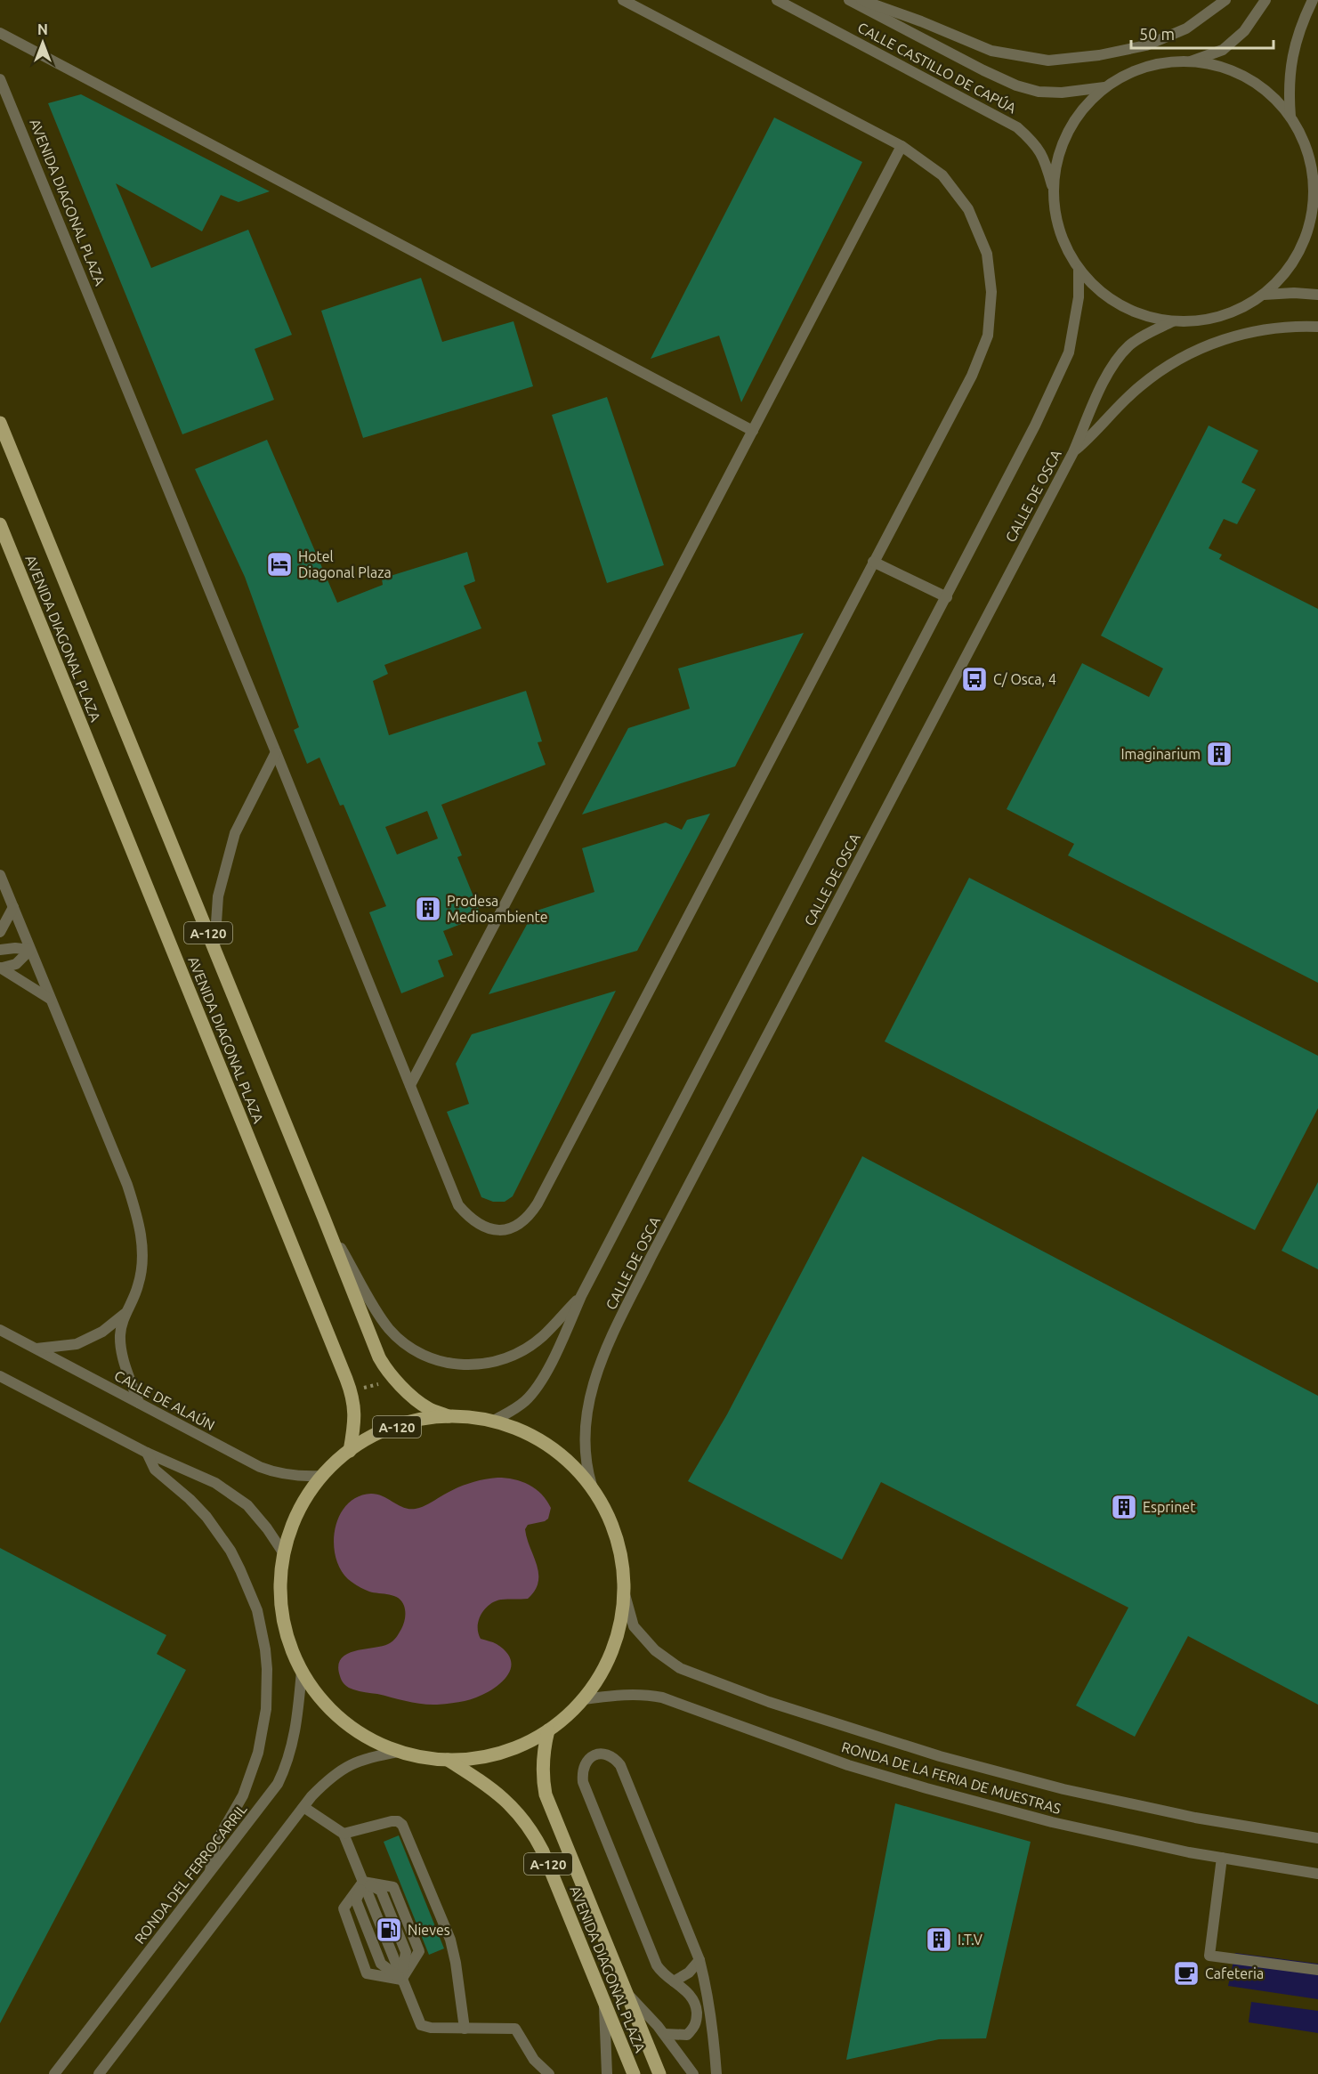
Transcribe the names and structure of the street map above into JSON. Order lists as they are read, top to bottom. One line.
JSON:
{"streets":{"main road":["AVENIDA DIAGONAL PLAZA","A-120"],"street":["CALLE CASTILLO DE CAPÚA","CALLE DE OSCA","CALLE DE ALAÚN","RONDA DE LA FERIA DE MUESTRAS","RONDA DEL FERROCARRIL"]},"crossings":[["AVENIDA DIAGONAL PLAZA","A-120"],["CALLE DE OSCA","A-120"],["A-120","CALLE DE ALAÚN"],["A-120","RONDA DE LA FERIA DE MUESTRAS"],["A-120","RONDA DEL FERROCARRIL"]],"places":{"hotel":["Hotel Diagonal Plaza"],"bus stop":["C/ Osca, 4"],"building":["Imaginarium","Prodesa Medioambiente","Esprinet","I.T.V"],"fuel station":["Nieves"],"cafe":["Cafeteria"]},"scale_bar":"50 m","north":"top"}
